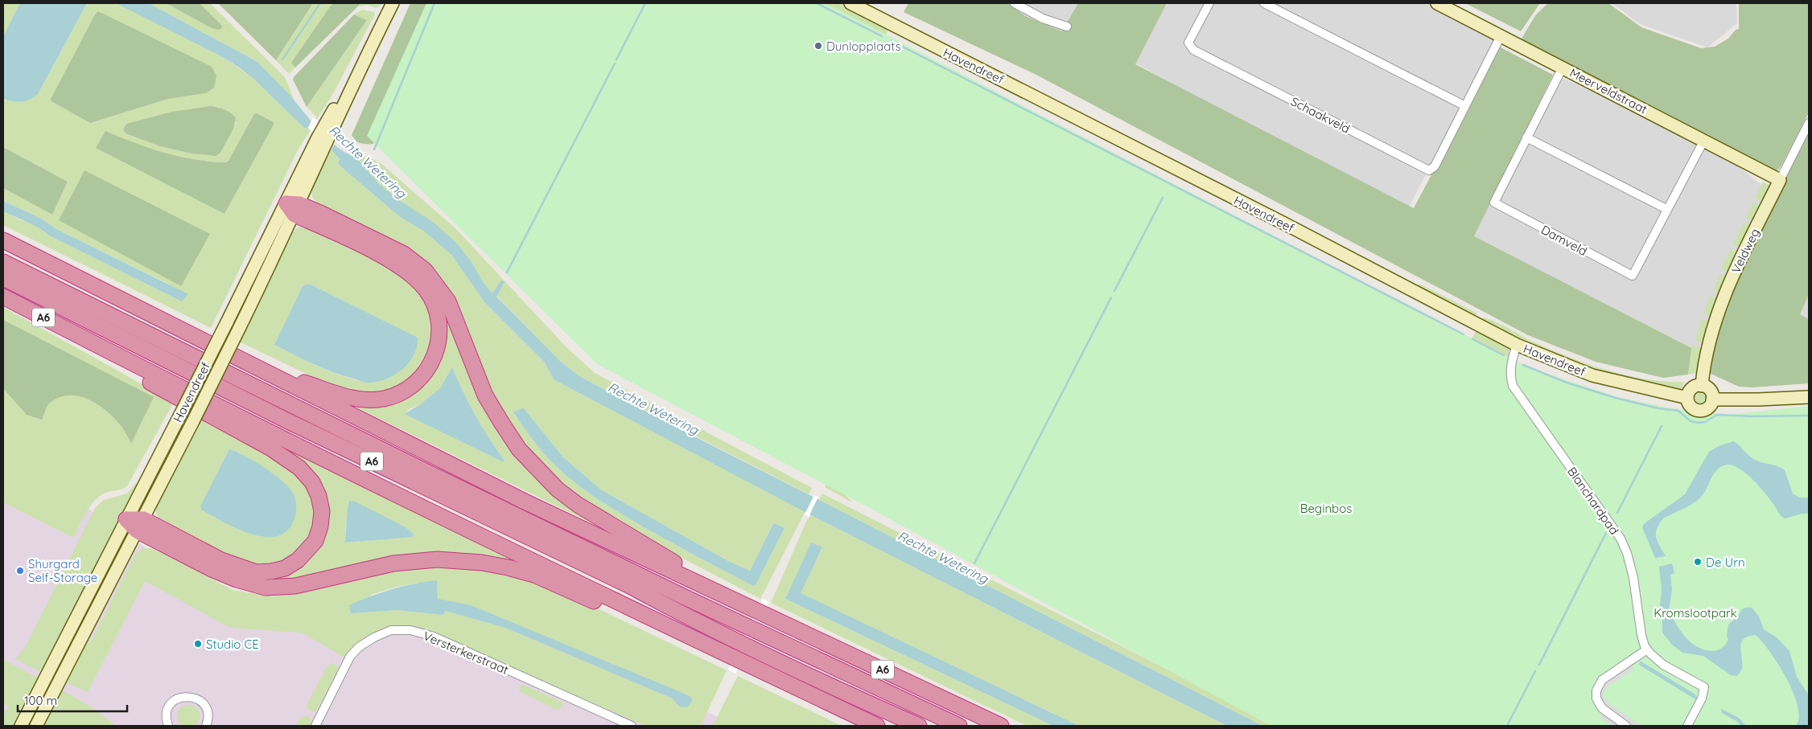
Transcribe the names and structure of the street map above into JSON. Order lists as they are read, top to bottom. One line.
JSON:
{"streets":{"highway":["A6"],"street":["Havendreef","Meerveldstraat","Schaakveld","Damveld","Veldweg","Blanchardpad","Versterkerstraat"]},"crossings":[["Havendreef","Veldweg"],["Havendreef","A6"],["Havendreef","Blanchardpad"],["Meerveldstraat","Schaakveld"],["Meerveldstraat","Damveld"],["Meerveldstraat","Veldweg"]],"water":["Rechte Wetering"],"parks":["Beginbos","Kromslootpark"],"places":["Dunlopplaats","De Urn","Shurgard Self-Storage","Studio CE"],"scale_bar":"100 m"}
